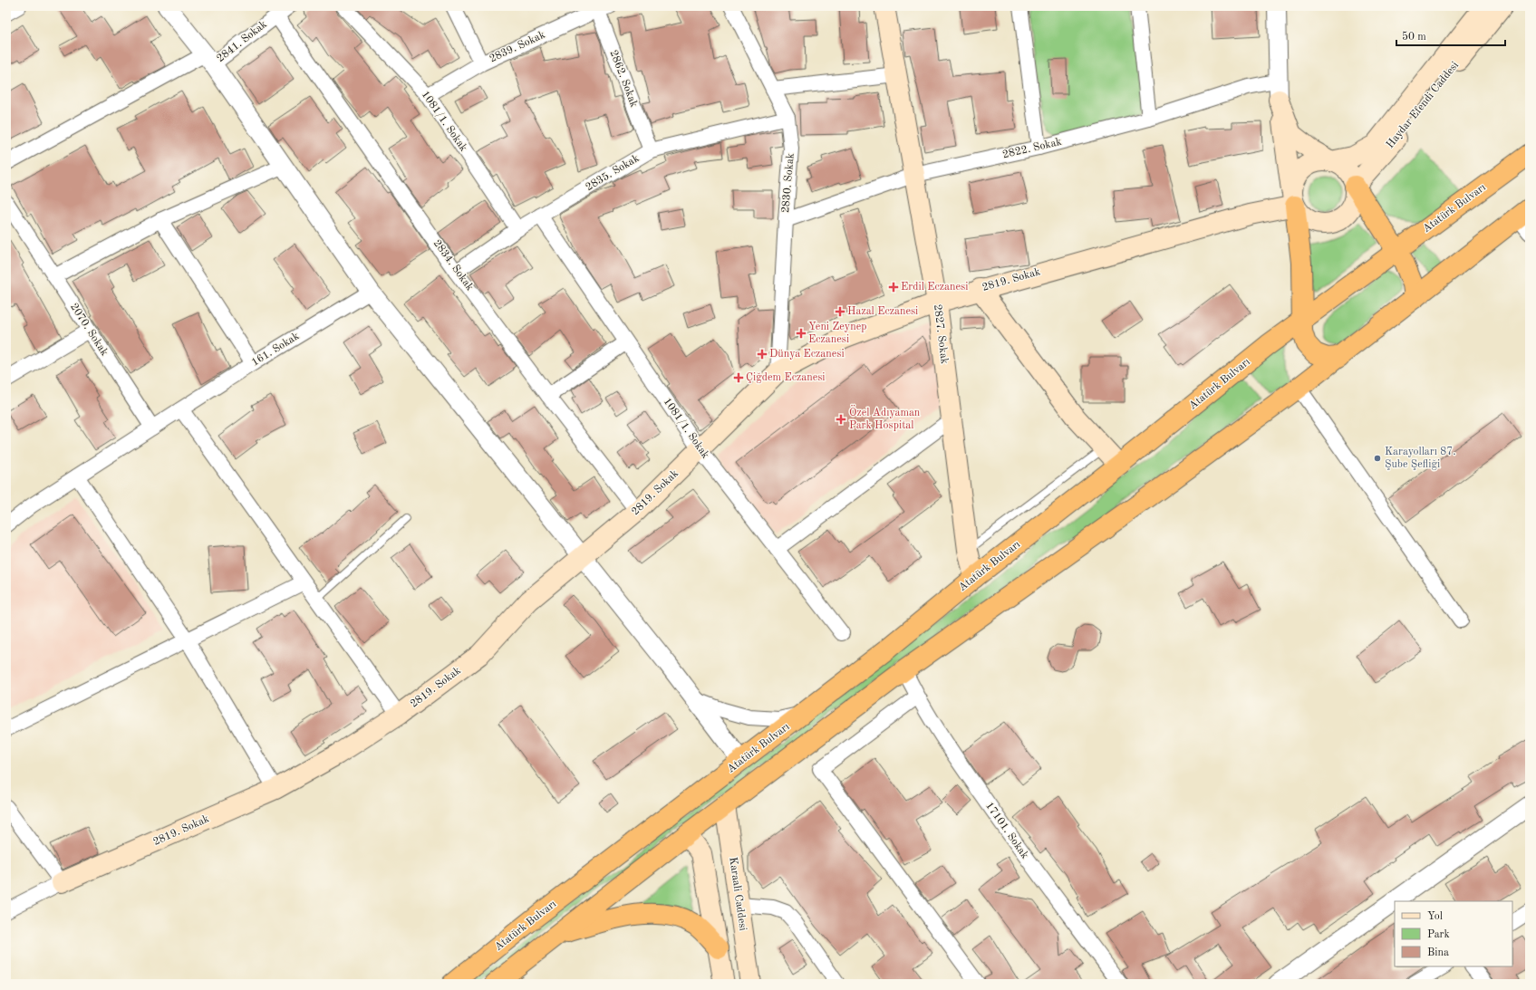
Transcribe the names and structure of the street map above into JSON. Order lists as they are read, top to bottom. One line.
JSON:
{"streets":{"highway":["Atatürk Bulvarı"],"main road":["Haydar Efendi Caddesi","2819. Sokak","2827. Sokak","Karaali Caddesi"],"street":["2841. Sokak","2839. Sokak","2862. Sokak","1081/1. Sokak","2822. Sokak","2835. Sokak","2830. Sokak","2834. Sokak","2070. Sokak","161. Sokak","17101. Sokak"]},"crossings":[["2841. Sokak","2834. Sokak"],["2839. Sokak","2862. Sokak"],["2839. Sokak","1081/1. Sokak"],["2862. Sokak","2835. Sokak"],["Haydar Efendi Caddesi","2819. Sokak"],["1081/1. Sokak","2835. Sokak"],["1081/1. Sokak","2819. Sokak"],["2822. Sokak","2830. Sokak"],["2822. Sokak","2827. Sokak"],["2835. Sokak","2830. Sokak"],["2835. Sokak","2834. Sokak"],["2830. Sokak","2819. Sokak"],["Atatürk Bulvarı","2827. Sokak"],["2834. Sokak","2819. Sokak"],["2819. Sokak","2827. Sokak"]],"places":{"health":["Erdil Eczanesi","Hazal Eczanesi","Yeni Zeynep Eczanesi","Dünya Eczanesi","Çiğdem Eczanesi","Özel Adıyaman Park Hospital"],"other":["Karayolları 87. Şube Şefliği"]},"legend":["Yol","Park","Bina"],"scale_bar":"50 m"}
